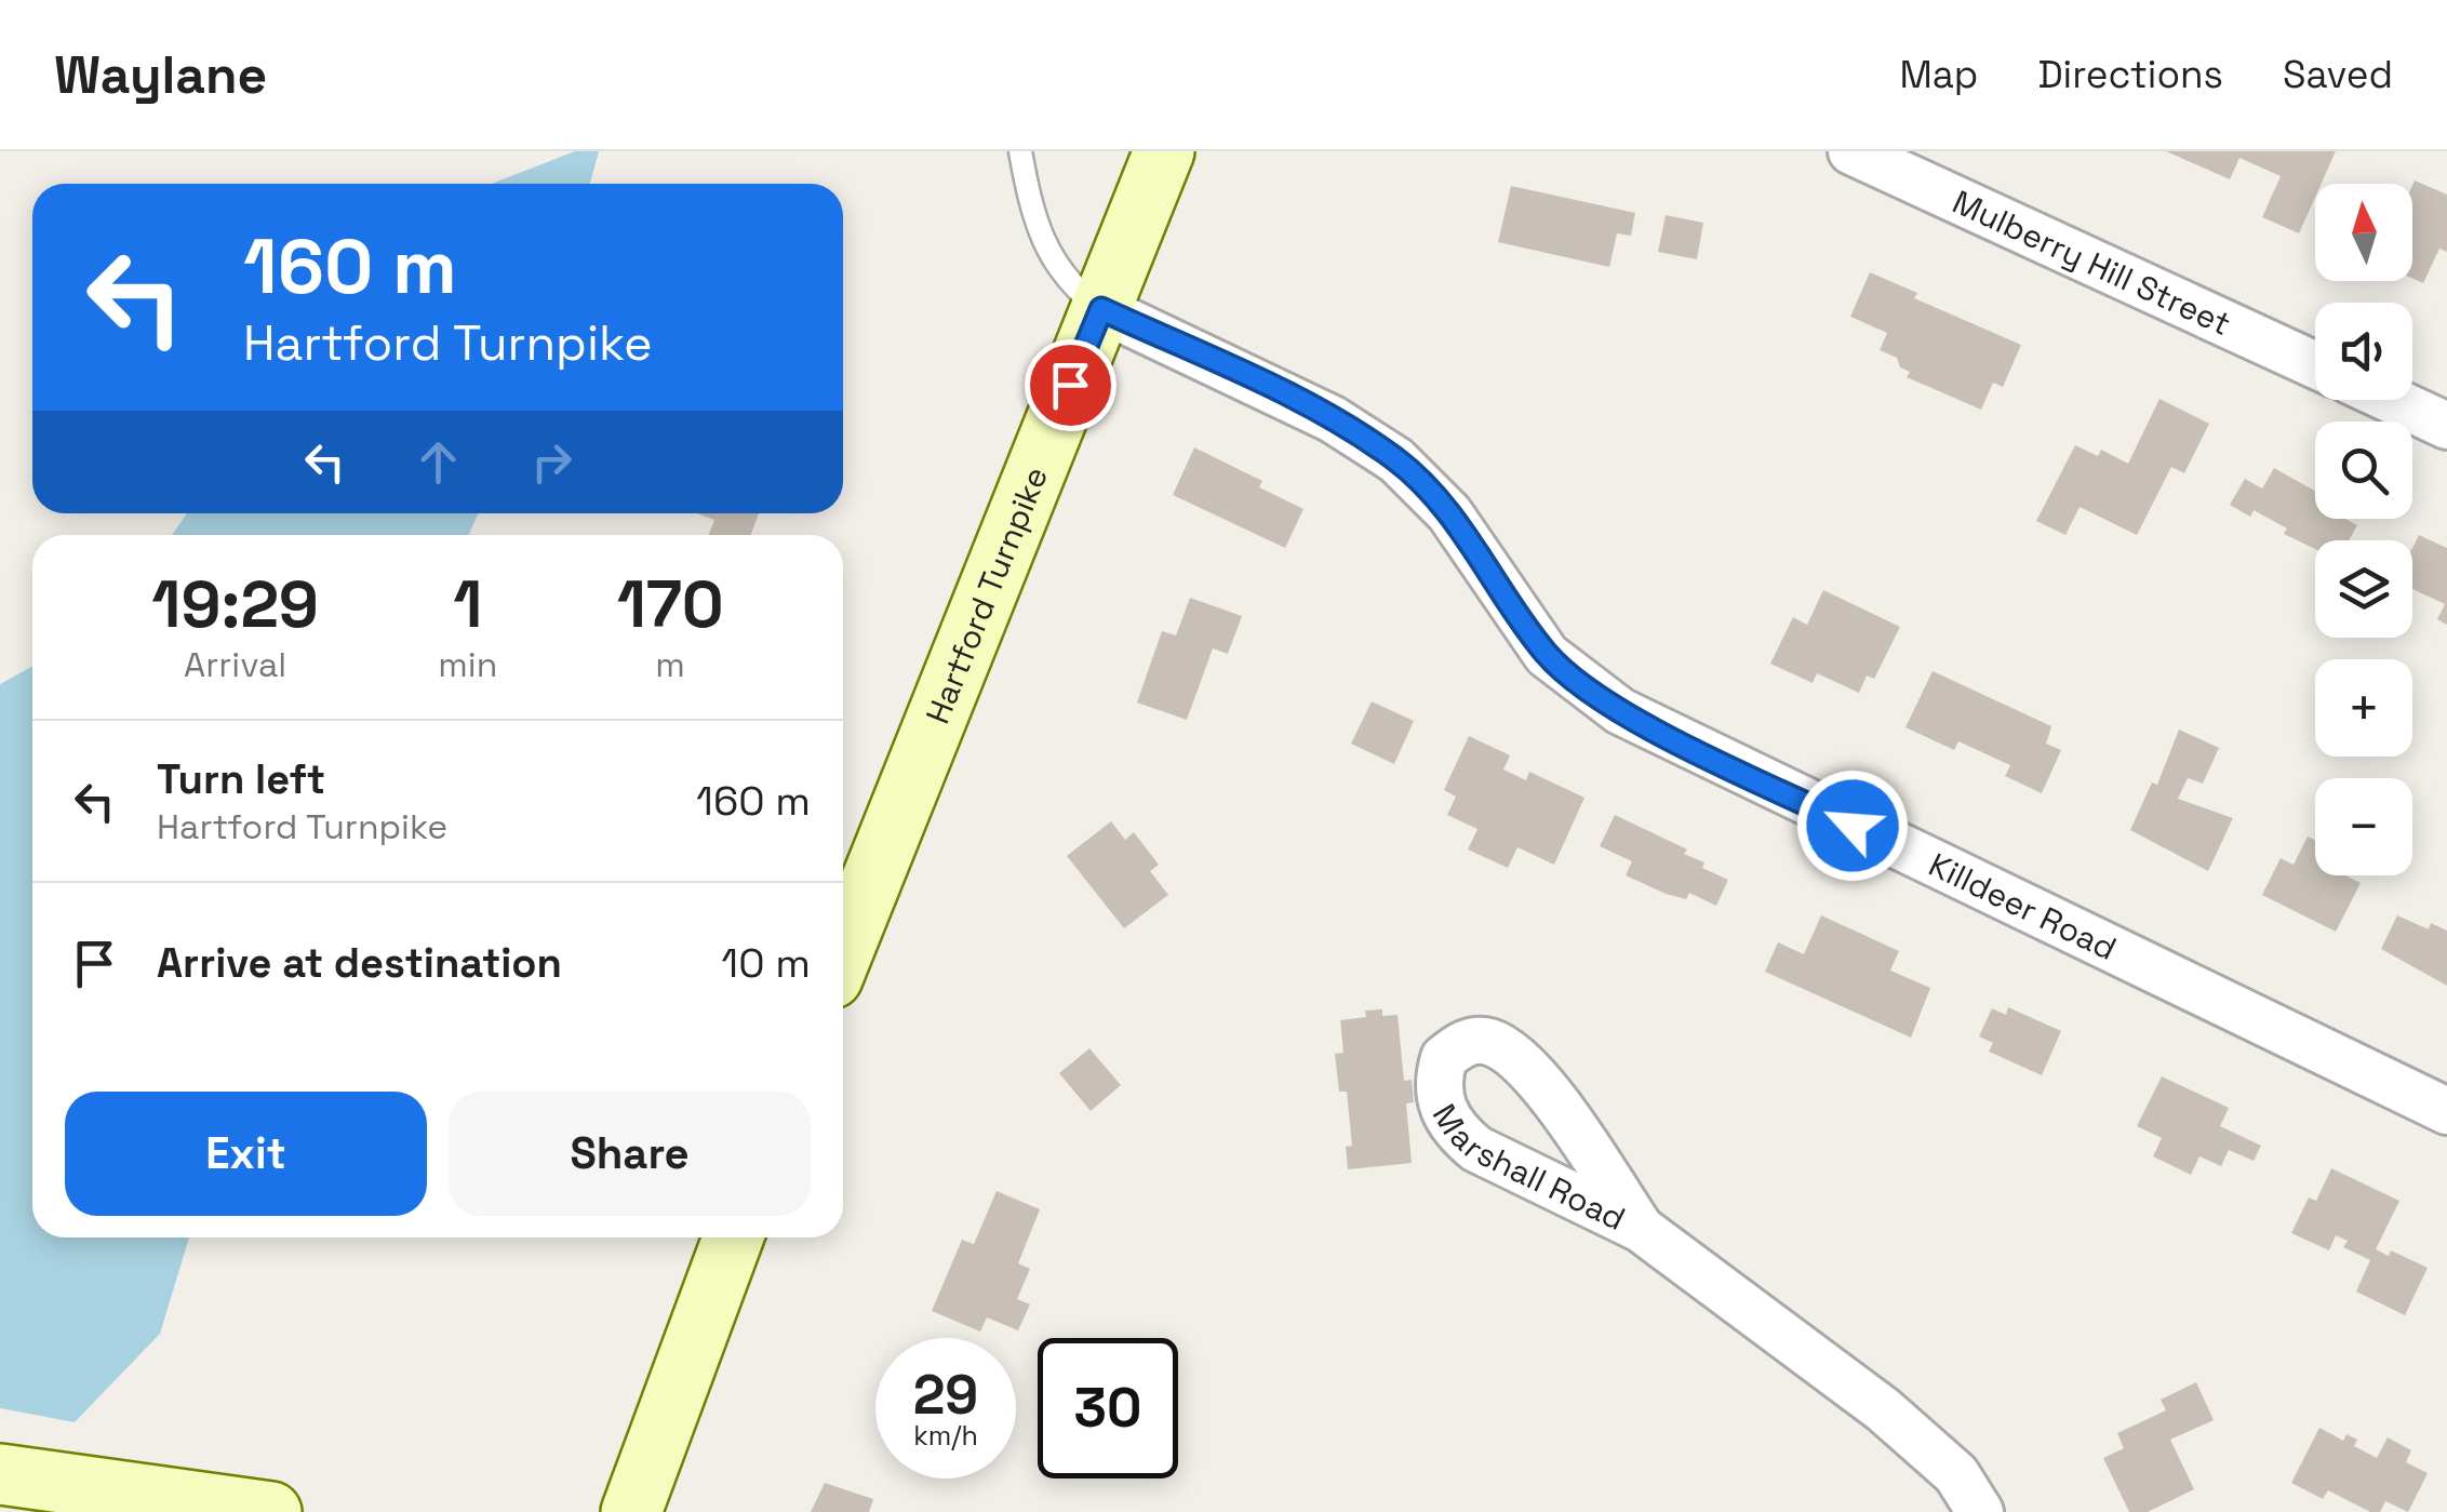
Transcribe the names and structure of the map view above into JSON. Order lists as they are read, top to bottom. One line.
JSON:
{"streets":{"main road":["Hartford Turnpike"],"street":["Mulberry Hill Street","Killdeer Road","Marshall Road"]},"crossings":[["Hartford Turnpike","Killdeer Road"]],"north":"top","page":{"header":"Waylane","nav":["Map","Directions","Saved"],"map_buttons":["+","−"],"turn":["160 m","Hartford Turnpike"],"eta":["19:29","Arrival","1","min","170","m"],"list":[{"name":"Turn left","note":"Hartford Turnpike","value":"160 m"},{"name":"Arrive at destination","value":"10 m"}],"buttons":["Exit","Share"],"speed":"29 km/h","limit":"30"}}
